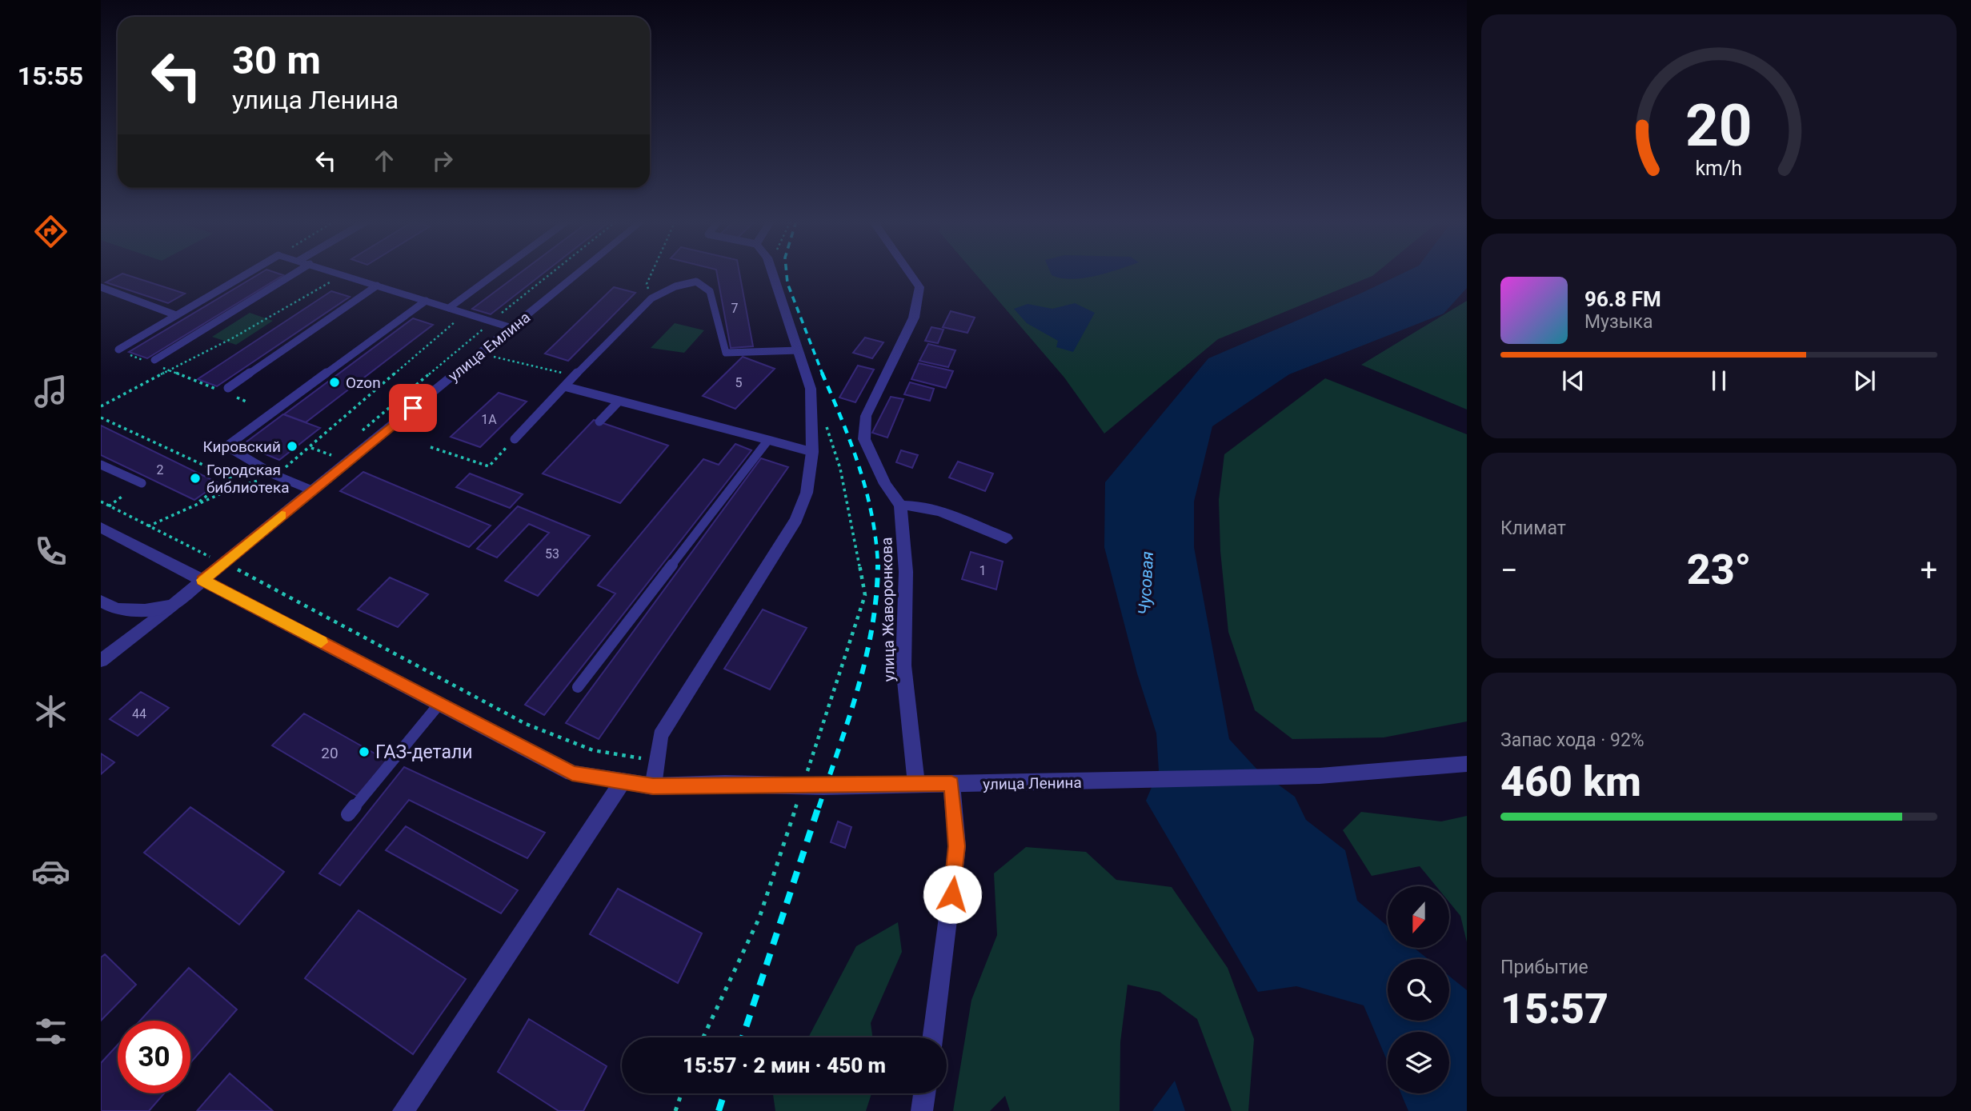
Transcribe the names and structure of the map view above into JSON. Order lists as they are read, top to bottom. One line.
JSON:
{"streets":{"street":["улица Емлина","улица Жаворонкова","улица Ленина"]},"crossings":[["улица Емлина","улица Ленина"],["улица Жаворонкова","улица Ленина"]],"water":["Чусовая"],"places":["Ozon","Кировский","Городская библиотека","ГАЗ-детали"],"house_numbers":["7","5","1А","2","53","1","44","20"],"north":"bottom","page":{"tabs":"15:55","turn":["30 m","улица Ленина"],"song":["96.8 FM","Музыка"],"tile":["Климат",["Запас хода · 92%","460 km"],["Прибытие","15:57"]],"heat":["−","23°","+"],"limit":"30","trip":"15:57 · 2 мин · 450 m","gauge":["20","km/h"]}}
